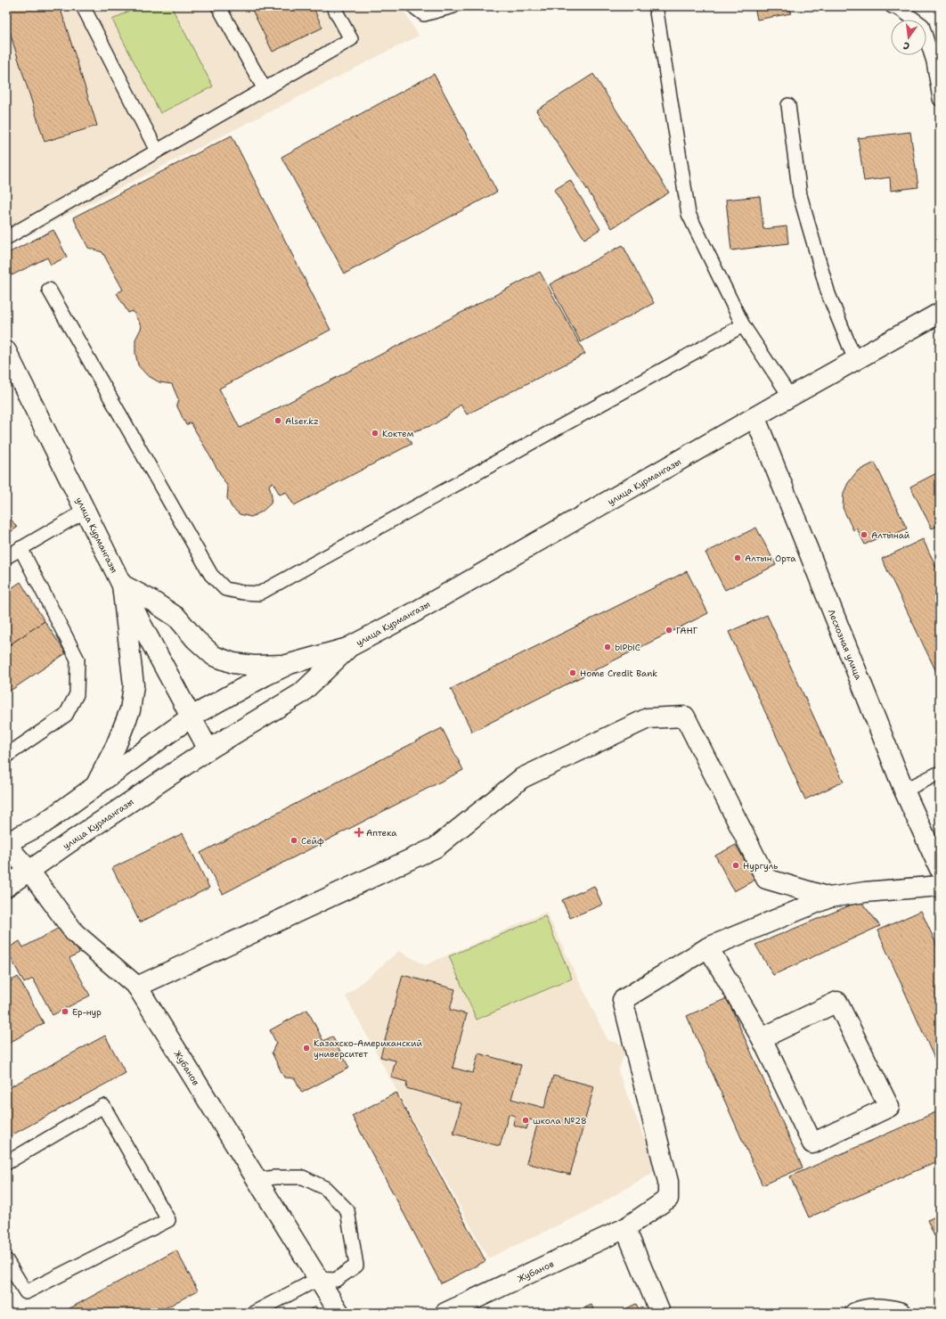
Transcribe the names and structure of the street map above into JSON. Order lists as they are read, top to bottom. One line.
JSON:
{"streets":{"street":["улица Курмангазы","Лесхозная улица","Жубанов"]},"crossings":[["улица Курмангазы","Лесхозная улица"],["улица Курмангазы","Жубанов"]],"places":{"other":["Alser.kz","Коктем","Алтынай","Алтын Орта","ГАНГ","ЫРЫС","Home Credit Bank","Сейф","Нургуль","Ер-нур","Казахско-Американский университет","школа №28"],"health":["Аптека"]},"north":"bottom"}
